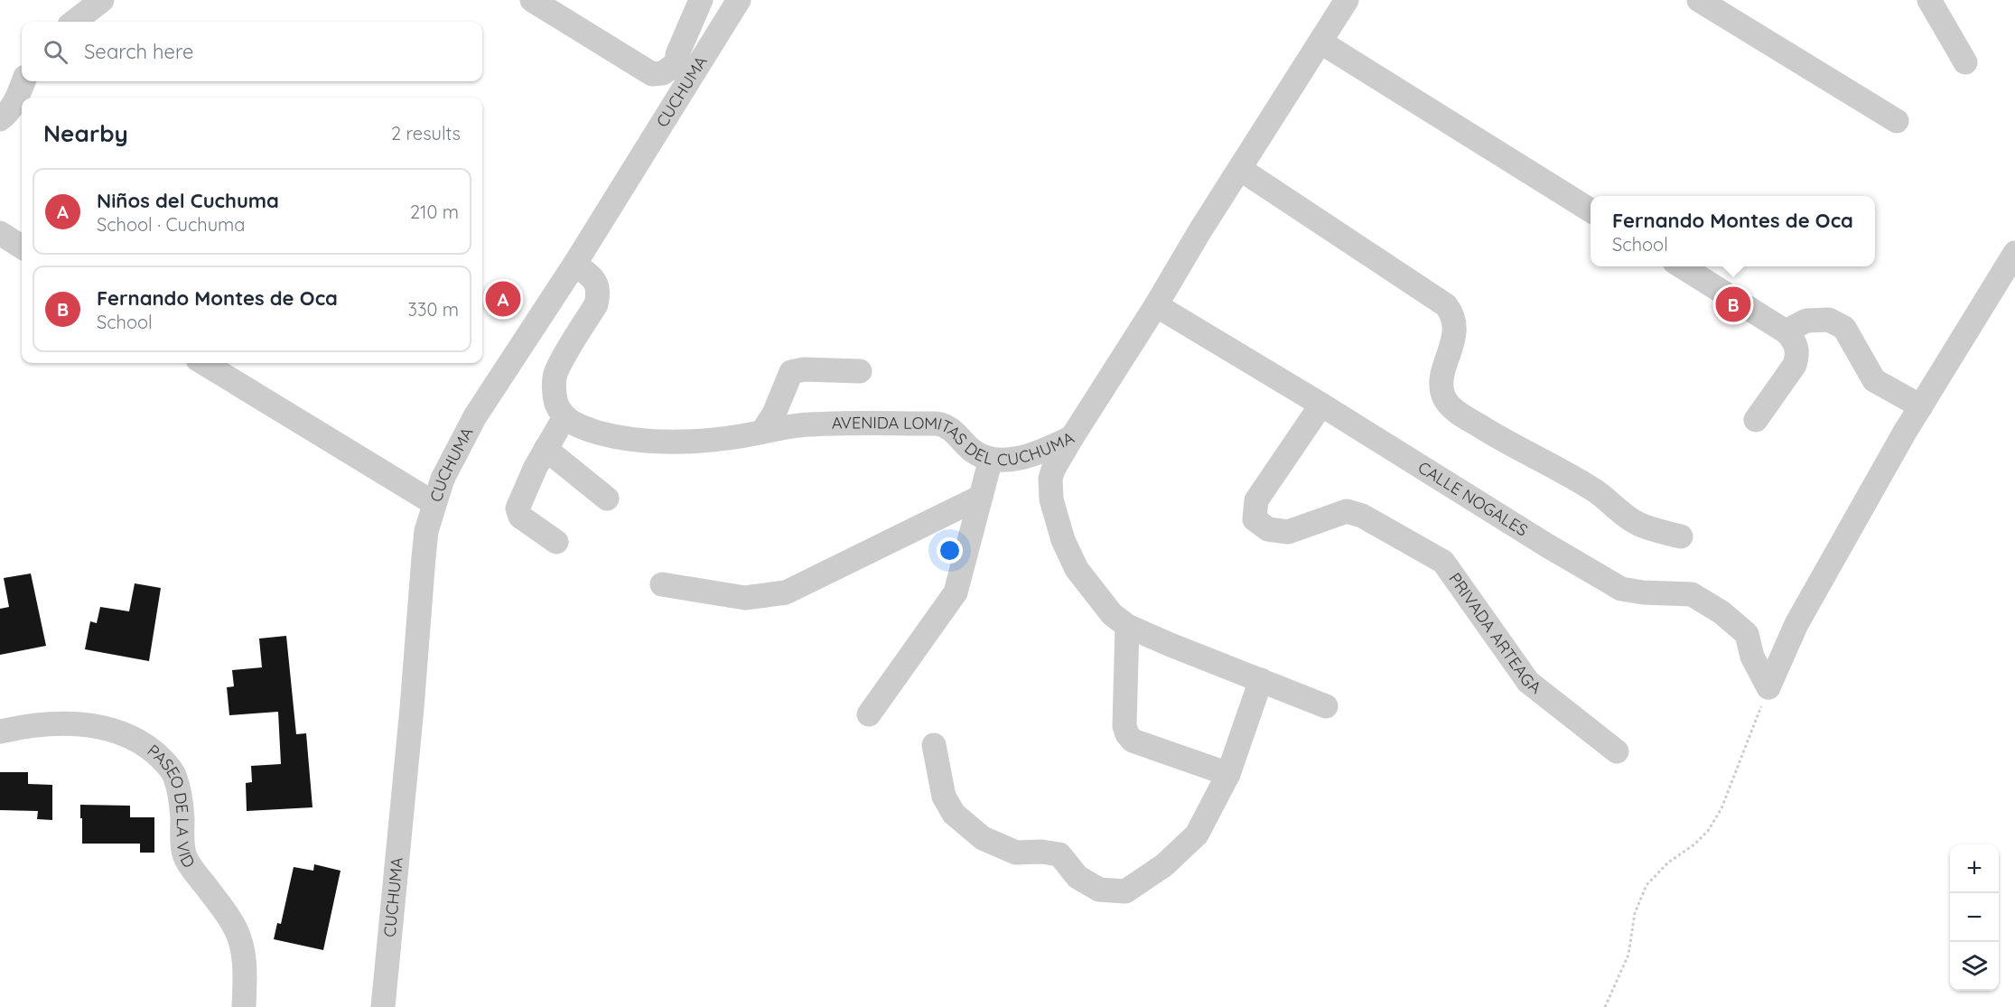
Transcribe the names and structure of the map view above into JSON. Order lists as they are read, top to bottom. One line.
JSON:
{"streets":{"street":["CUCHUMA","AVENIDA LOMITAS DEL CUCHUMA","CALLE NOGALES","PRIVADA ARTEAGA","PASEO DE LA VID"]},"crossings":[["AVENIDA LOMITAS DEL CUCHUMA","CALLE NOGALES"],["CALLE NOGALES","PRIVADA ARTEAGA"]],"page":{"search":"Search here","heading":["Nearby","2 results"],"list":[{"mark":"A","name":"Niños del Cuchuma","note":"School · Cuchuma","value":"210 m"},{"mark":"B","name":"Fernando Montes de Oca","note":"School","value":"330 m"}],"popup":["Fernando Montes de Oca","School"],"pins":["A","B"],"map_buttons":["+","−"]}}
